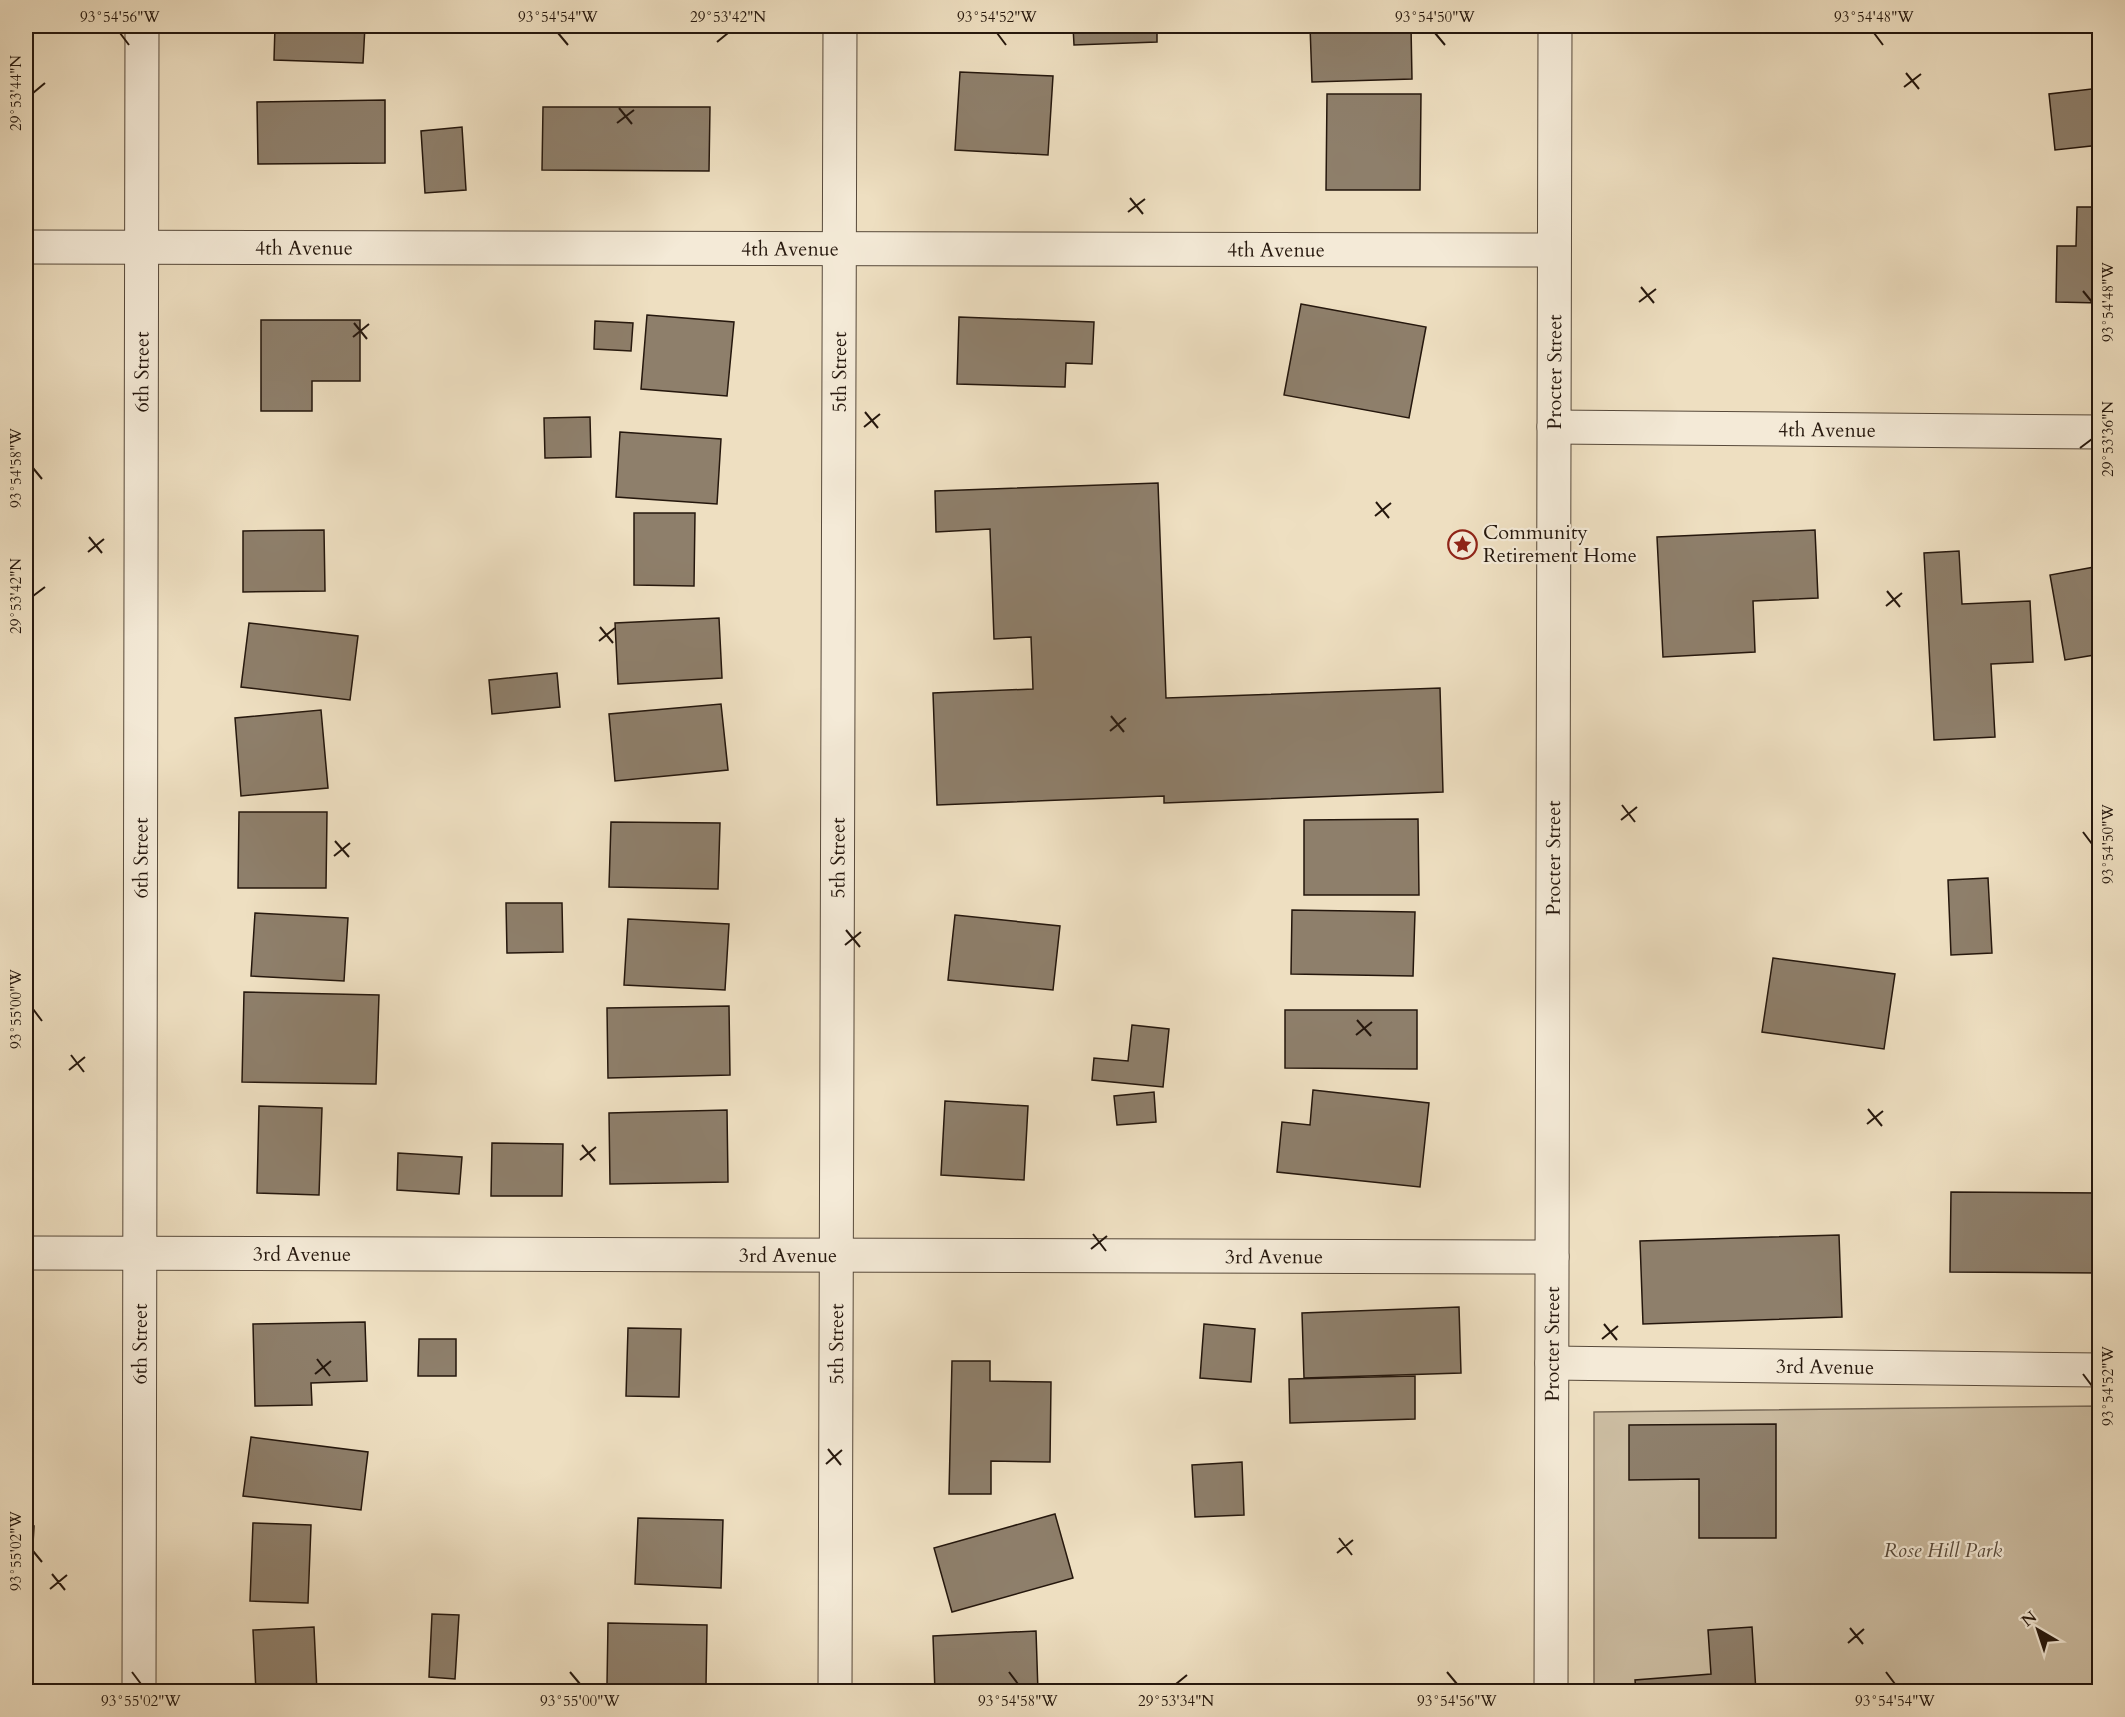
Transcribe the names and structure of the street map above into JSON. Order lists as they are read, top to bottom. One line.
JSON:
{"streets":{"street":["4th Avenue","6th Street","5th Street","Procter Street","3rd Avenue"]},"crossings":[["4th Avenue","6th Street"],["4th Avenue","5th Street"],["4th Avenue","Procter Street"],["6th Street","3rd Avenue"],["5th Street","3rd Avenue"],["Procter Street","3rd Avenue"]],"parks":["Rose Hill Park"],"places":{"place":["Community Retirement Home"]},"north":"top left","coordinates":["93°54'56\"W","93°54'54\"W","29°53'42\"N","93°54'52\"W","93°54'50\"W","93°54'48\"W","29°53'44\"N","29°53'36\"N","93°54'58\"W","93°55'00\"W","93°55'02\"W","29°53'34\"N"]}
